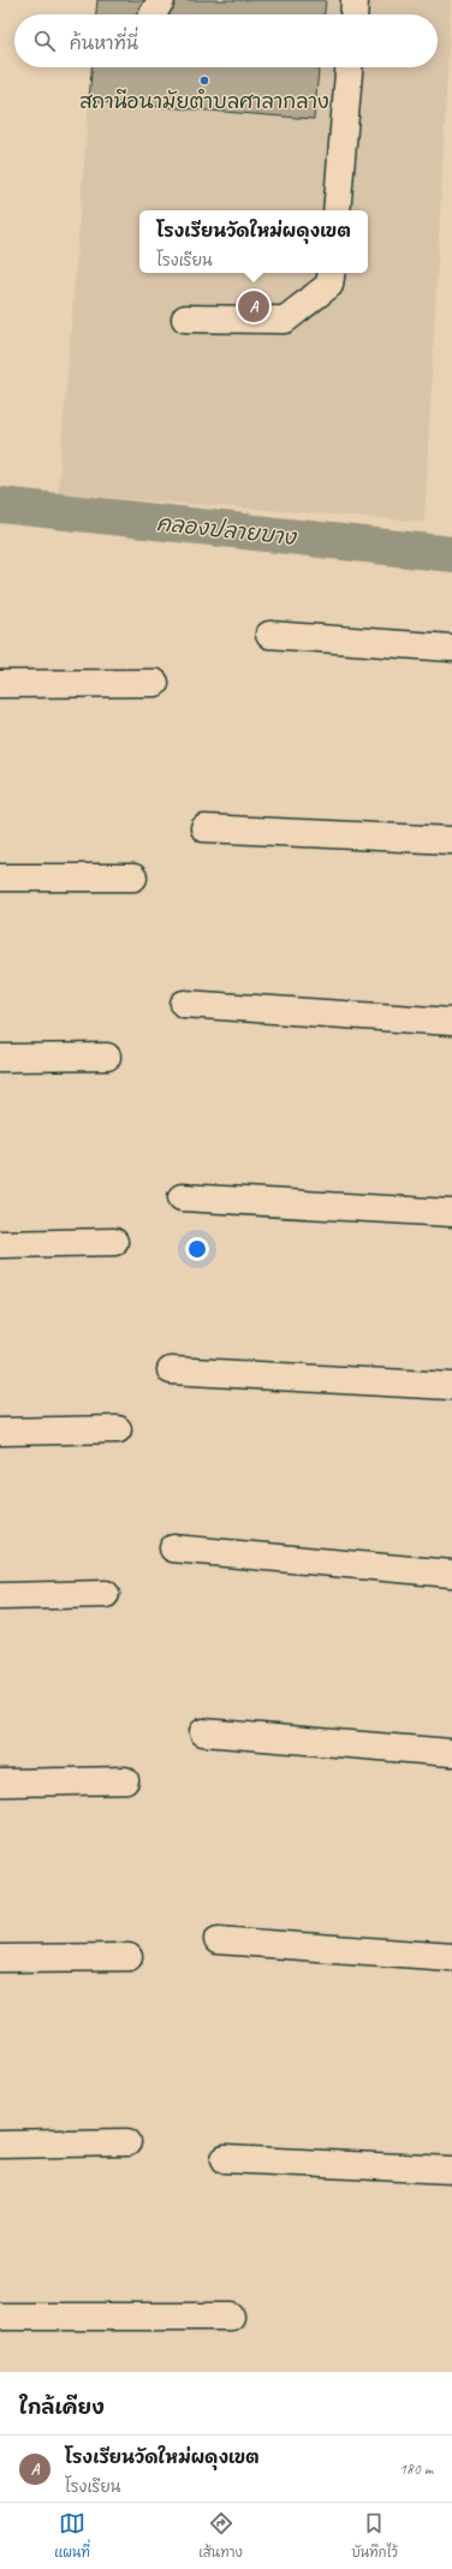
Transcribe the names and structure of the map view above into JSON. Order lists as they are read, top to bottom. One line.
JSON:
{"water":["คลองปลายบาง"],"places":["สถานีอนามัยตำบลศาลากลาง"],"page":{"search":"ค้นหาที่นี่","popup":["โรงเรียนวัดใหม่ผดุงเขต","โรงเรียน"],"pins":"A","heading":"ใกล้เคียง","list":[{"mark":"A","name":"โรงเรียนวัดใหม่ผดุงเขต","note":"โรงเรียน","value":"180 m"}],"nav":["แผนที่","เส้นทาง","บันทึกไว้"]}}
